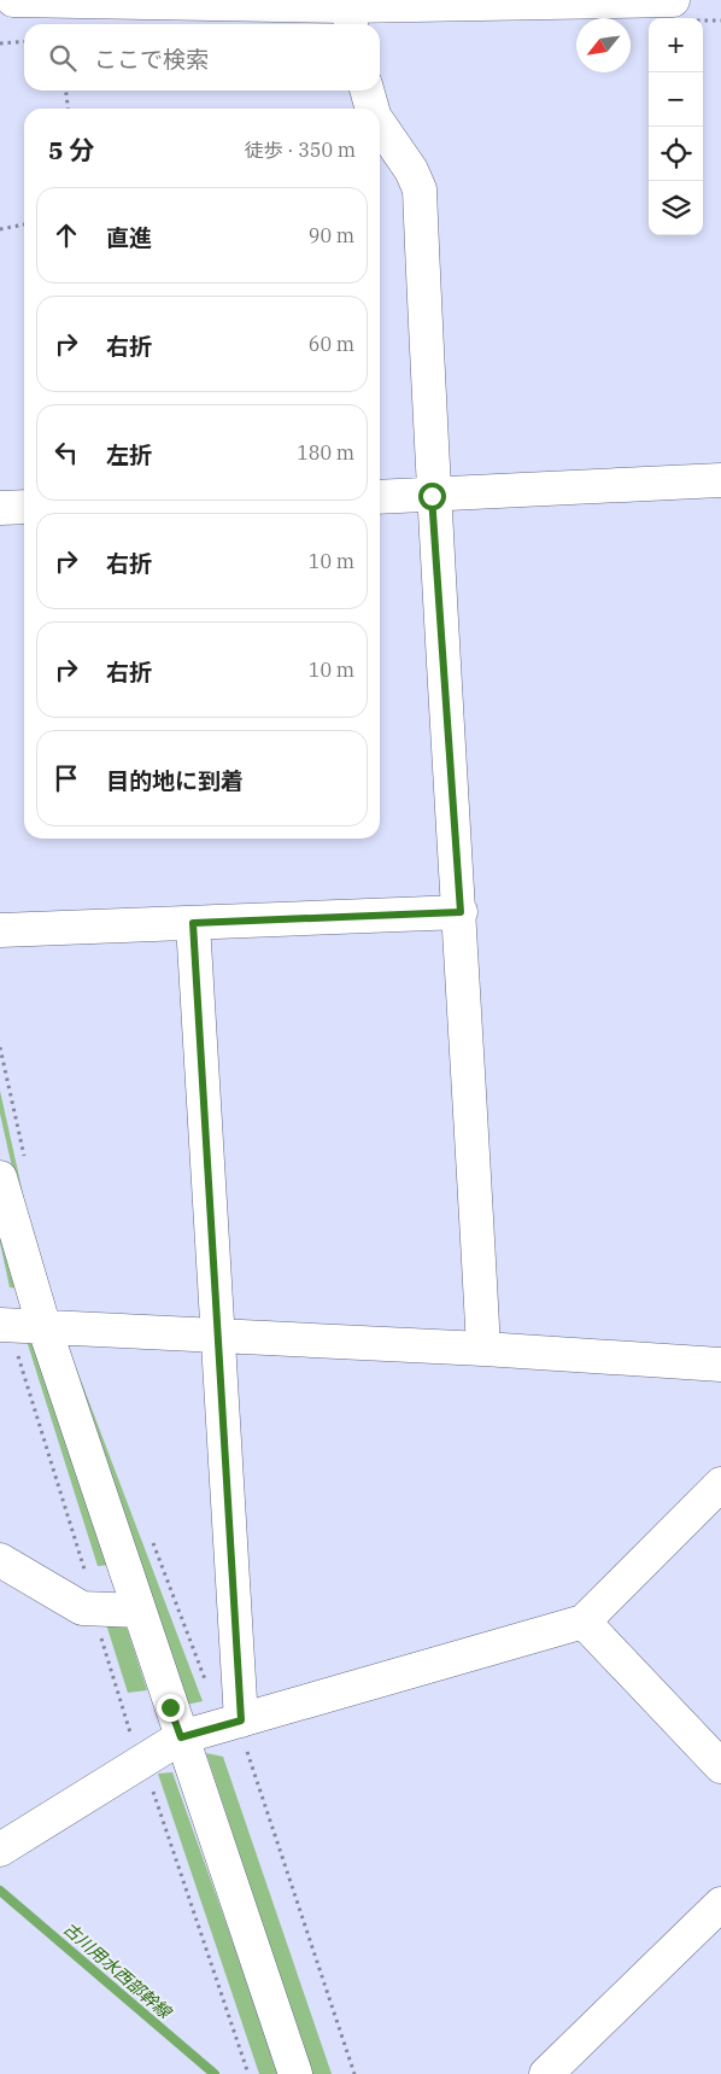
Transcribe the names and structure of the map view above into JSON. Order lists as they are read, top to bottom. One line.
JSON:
{"water":["古川用水西部幹線"],"north":"bottom left","page":{"map_buttons":["+","−"],"search":"ここで検索","heading":["5 分","徒歩 · 350 m"],"list":[["直進","90 m"],["右折","60 m"],["左折","180 m"],["右折","10 m"],["右折","10 m"],"目的地に到着"]}}
